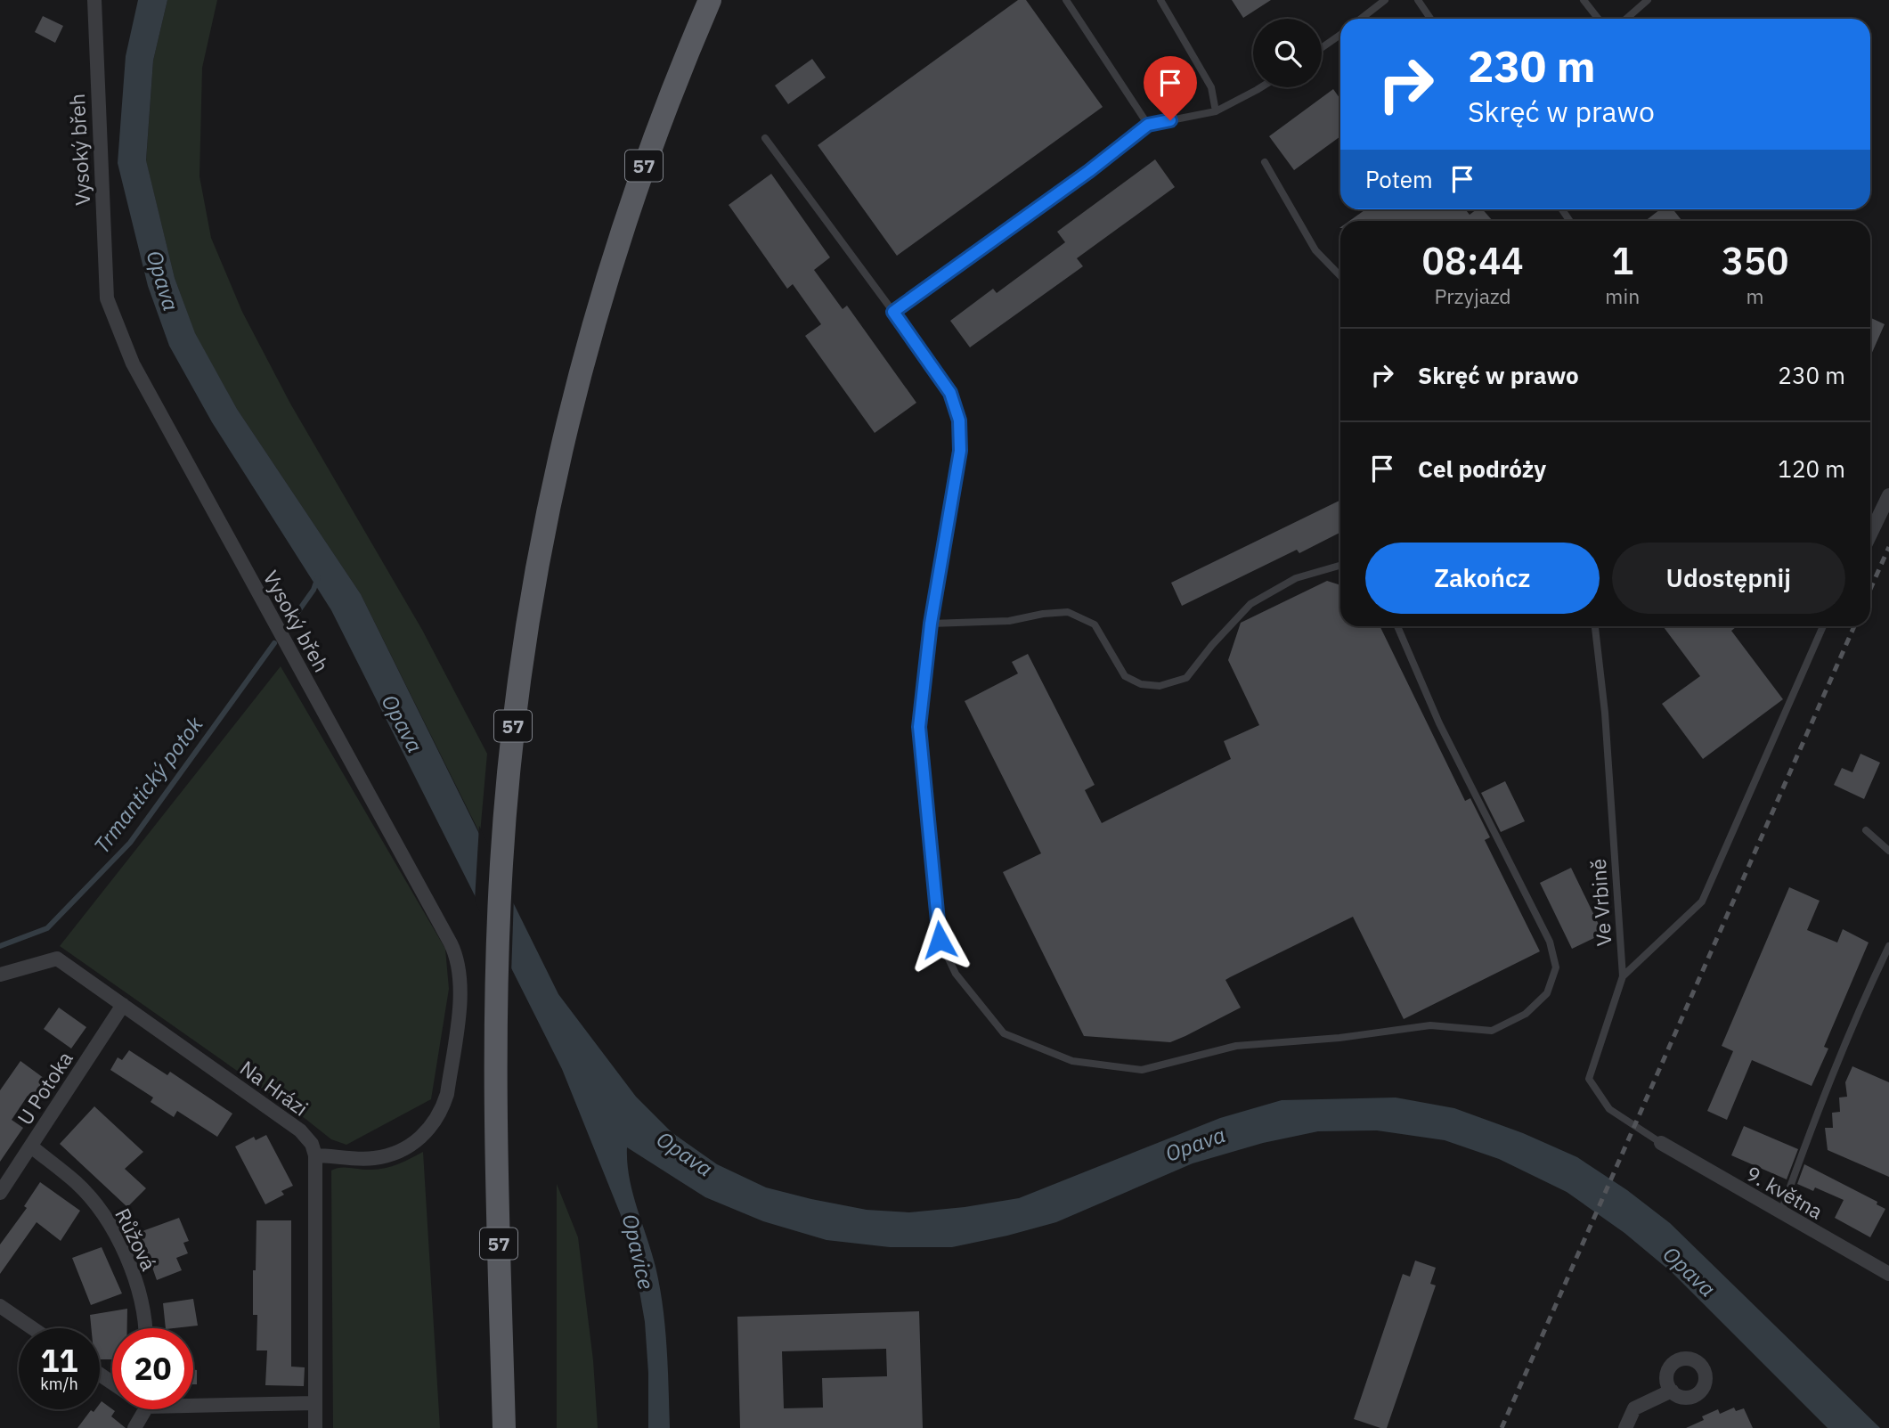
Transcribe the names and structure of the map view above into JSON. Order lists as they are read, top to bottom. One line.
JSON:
{"streets":{"main road":["57"],"street":["Vysoký břeh","U Potoka","Na Hrázi","9. května","Růžová"],"lane":["Ve Vrbině"]},"crossings":[["Vysoký břeh","Na Hrázi"],["Ve Vrbině","9. května"],["U Potoka","Na Hrázi"],["U Potoka","Růžová"]],"water":["Opava","Trmantický potok","Opavice"],"page":{"turn":["230 m","Skręć w prawo"],"then":"Potem","eta":["08:44","Przyjazd","1","min","350","m"],"list":[{"name":"Skręć w prawo","value":"230 m"},{"name":"Cel podróży","value":"120 m"}],"buttons":["Zakończ","Udostępnij"],"speed":"11 km/h","limit":"20"}}
